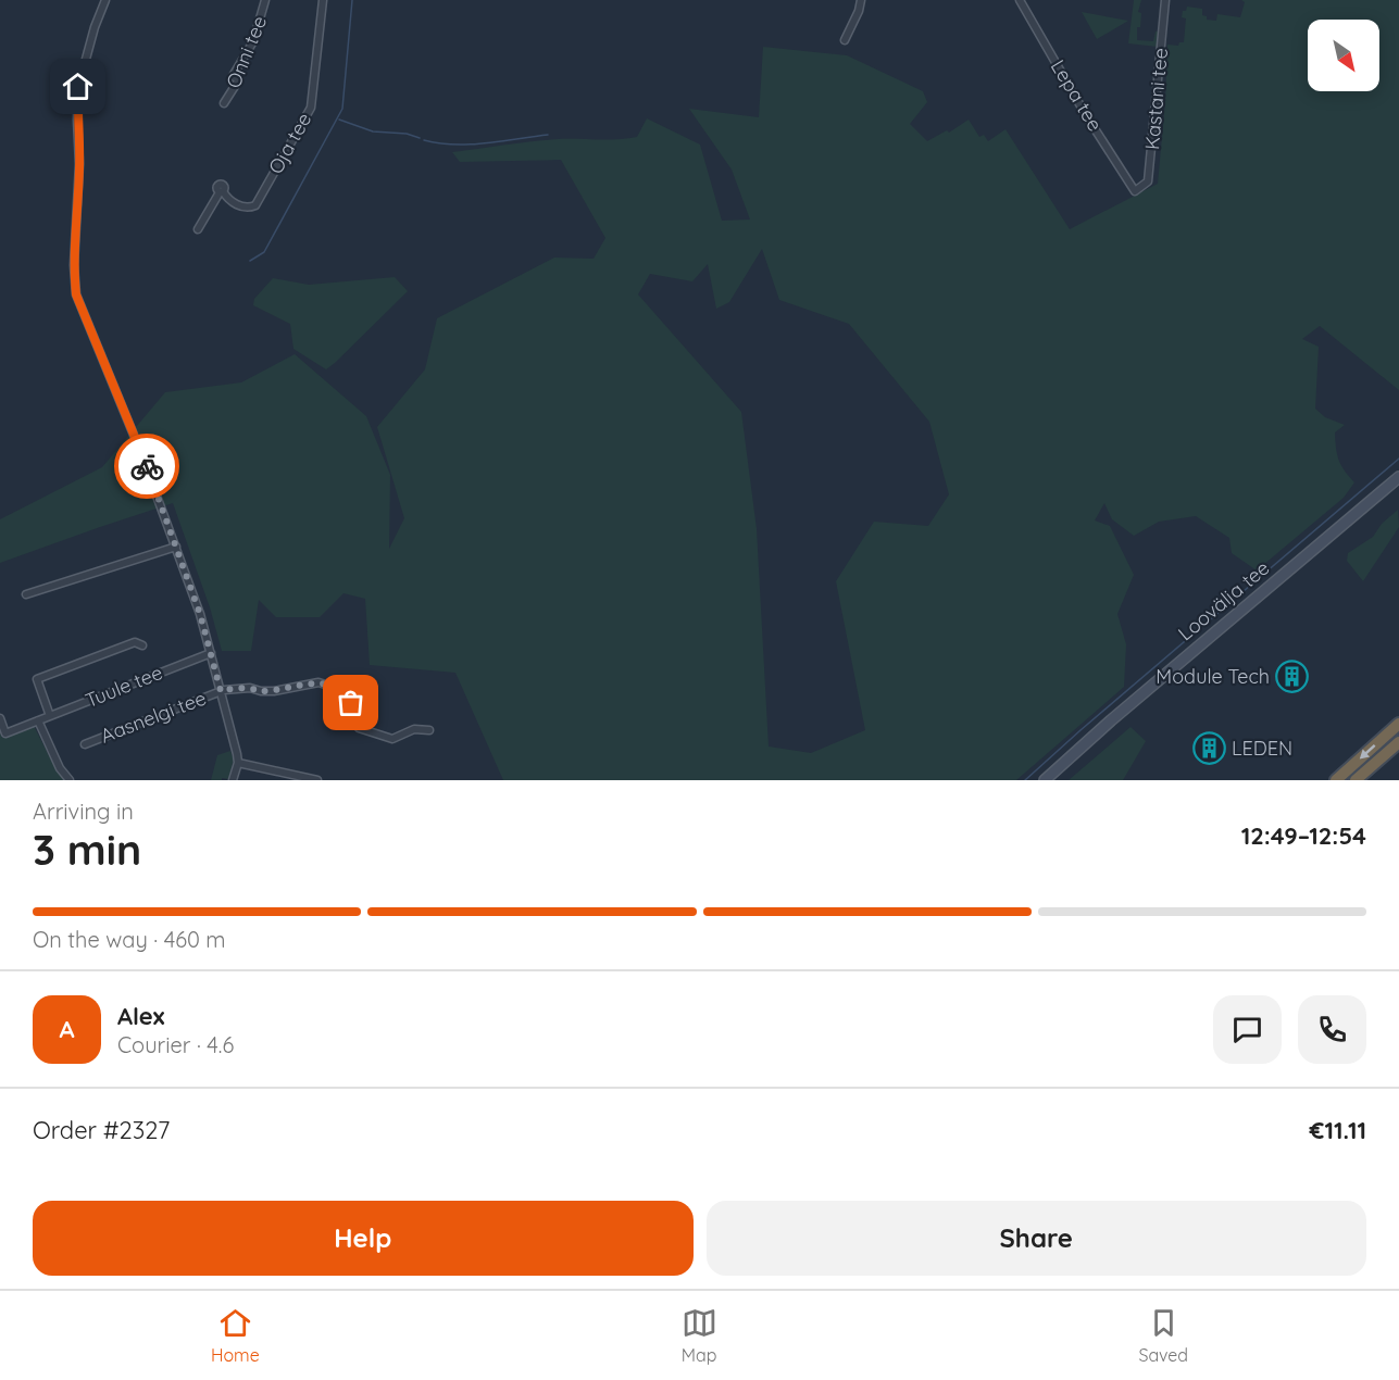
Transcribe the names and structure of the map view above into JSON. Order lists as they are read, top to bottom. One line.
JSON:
{"streets":{"street":["Onni tee","Lepa tee","Kastani tee","Oja tee","Loovälja tee","Tuule tee","Aasnelgi tee"]},"crossings":[["Lepa tee","Kastani tee"]],"places":{"building":["Module Tech","LEDEN"]},"north":"bottom right","page":{"heading":["3 min","Arriving in","12:49–12:54"],"panel":["Alex","Courier · 4.6","Order #2327","€11.11"],"bar":"On the way · 460 m","round":"A","buttons":["Help","Share"],"tabs":["Home","Map","Saved"]}}
